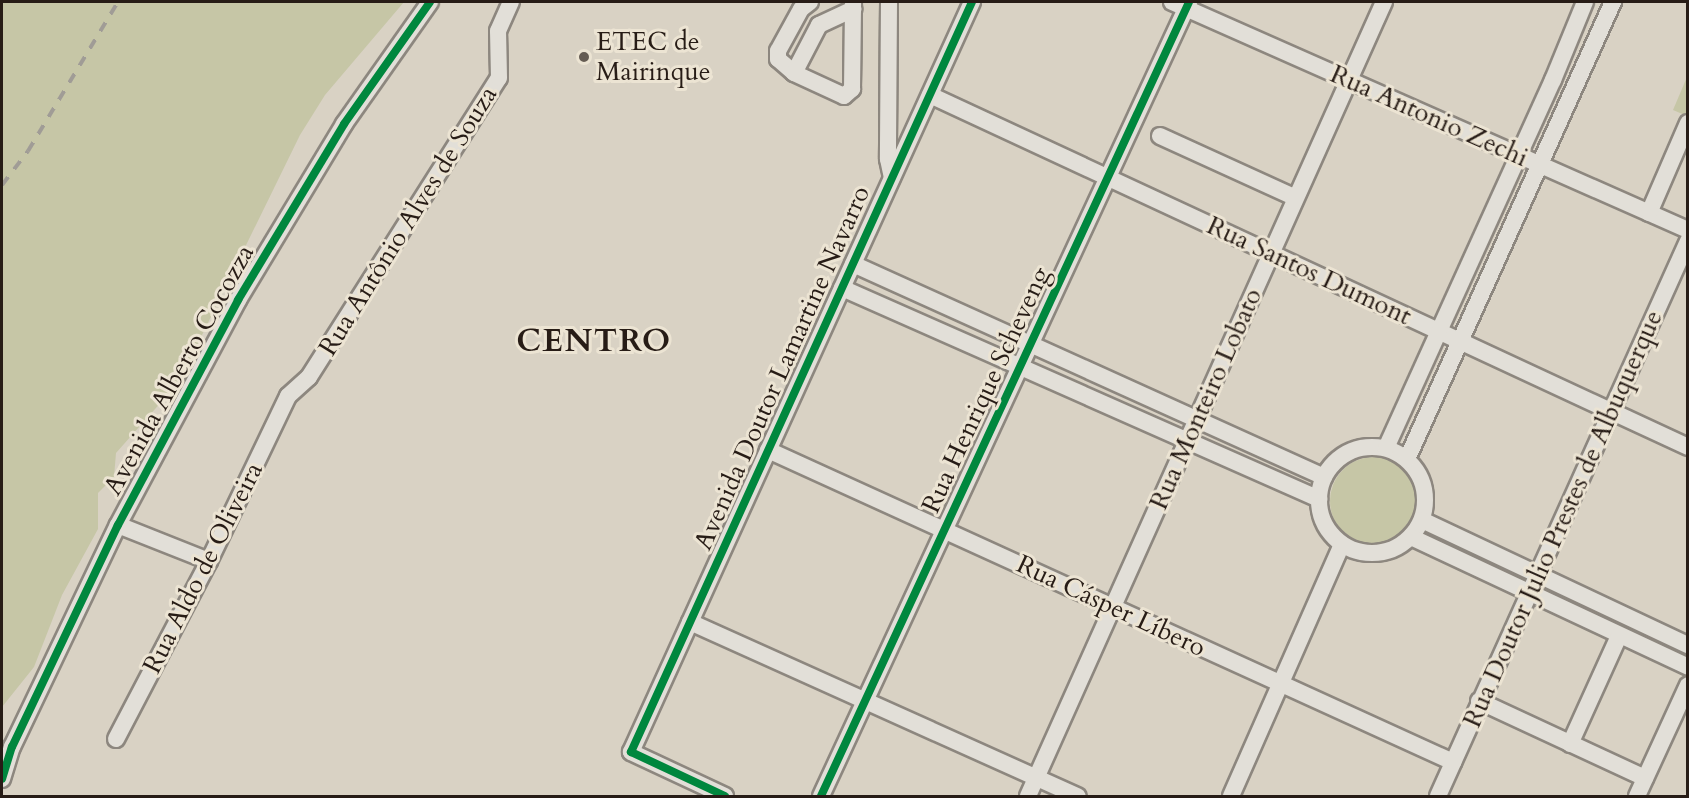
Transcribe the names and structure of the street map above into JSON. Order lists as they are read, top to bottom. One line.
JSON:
{"streets":{"street":["Rua Antonio Zechi","Rua Antônio Alves de Souza","Rua Santos Dumont","Avenida Doutor Lamartine Navarro","Avenida Alberto Cocozza","Rua Henrique Scheveng","Rua Monteiro Lobato","Rua Doutor Julio Prestes de Albuquerque","Rua Aldo de Oliveira","Rua Cásper Líbero"]},"crossings":[["Rua Antonio Zechi","Rua Henrique Scheveng"],["Rua Antonio Zechi","Rua Monteiro Lobato"],["Rua Antônio Alves de Souza","Rua Aldo de Oliveira"],["Rua Santos Dumont","Avenida Doutor Lamartine Navarro"],["Rua Santos Dumont","Rua Henrique Scheveng"],["Rua Santos Dumont","Rua Monteiro Lobato"],["Rua Santos Dumont","Rua Doutor Julio Prestes de Albuquerque"],["Avenida Doutor Lamartine Navarro","Rua Cásper Líbero"],["Rua Henrique Scheveng","Rua Cásper Líbero"],["Rua Monteiro Lobato","Rua Cásper Líbero"],["Rua Doutor Julio Prestes de Albuquerque","Rua Cásper Líbero"]],"districts":["CENTRO"],"places":["ETEC de Mairinque"]}
